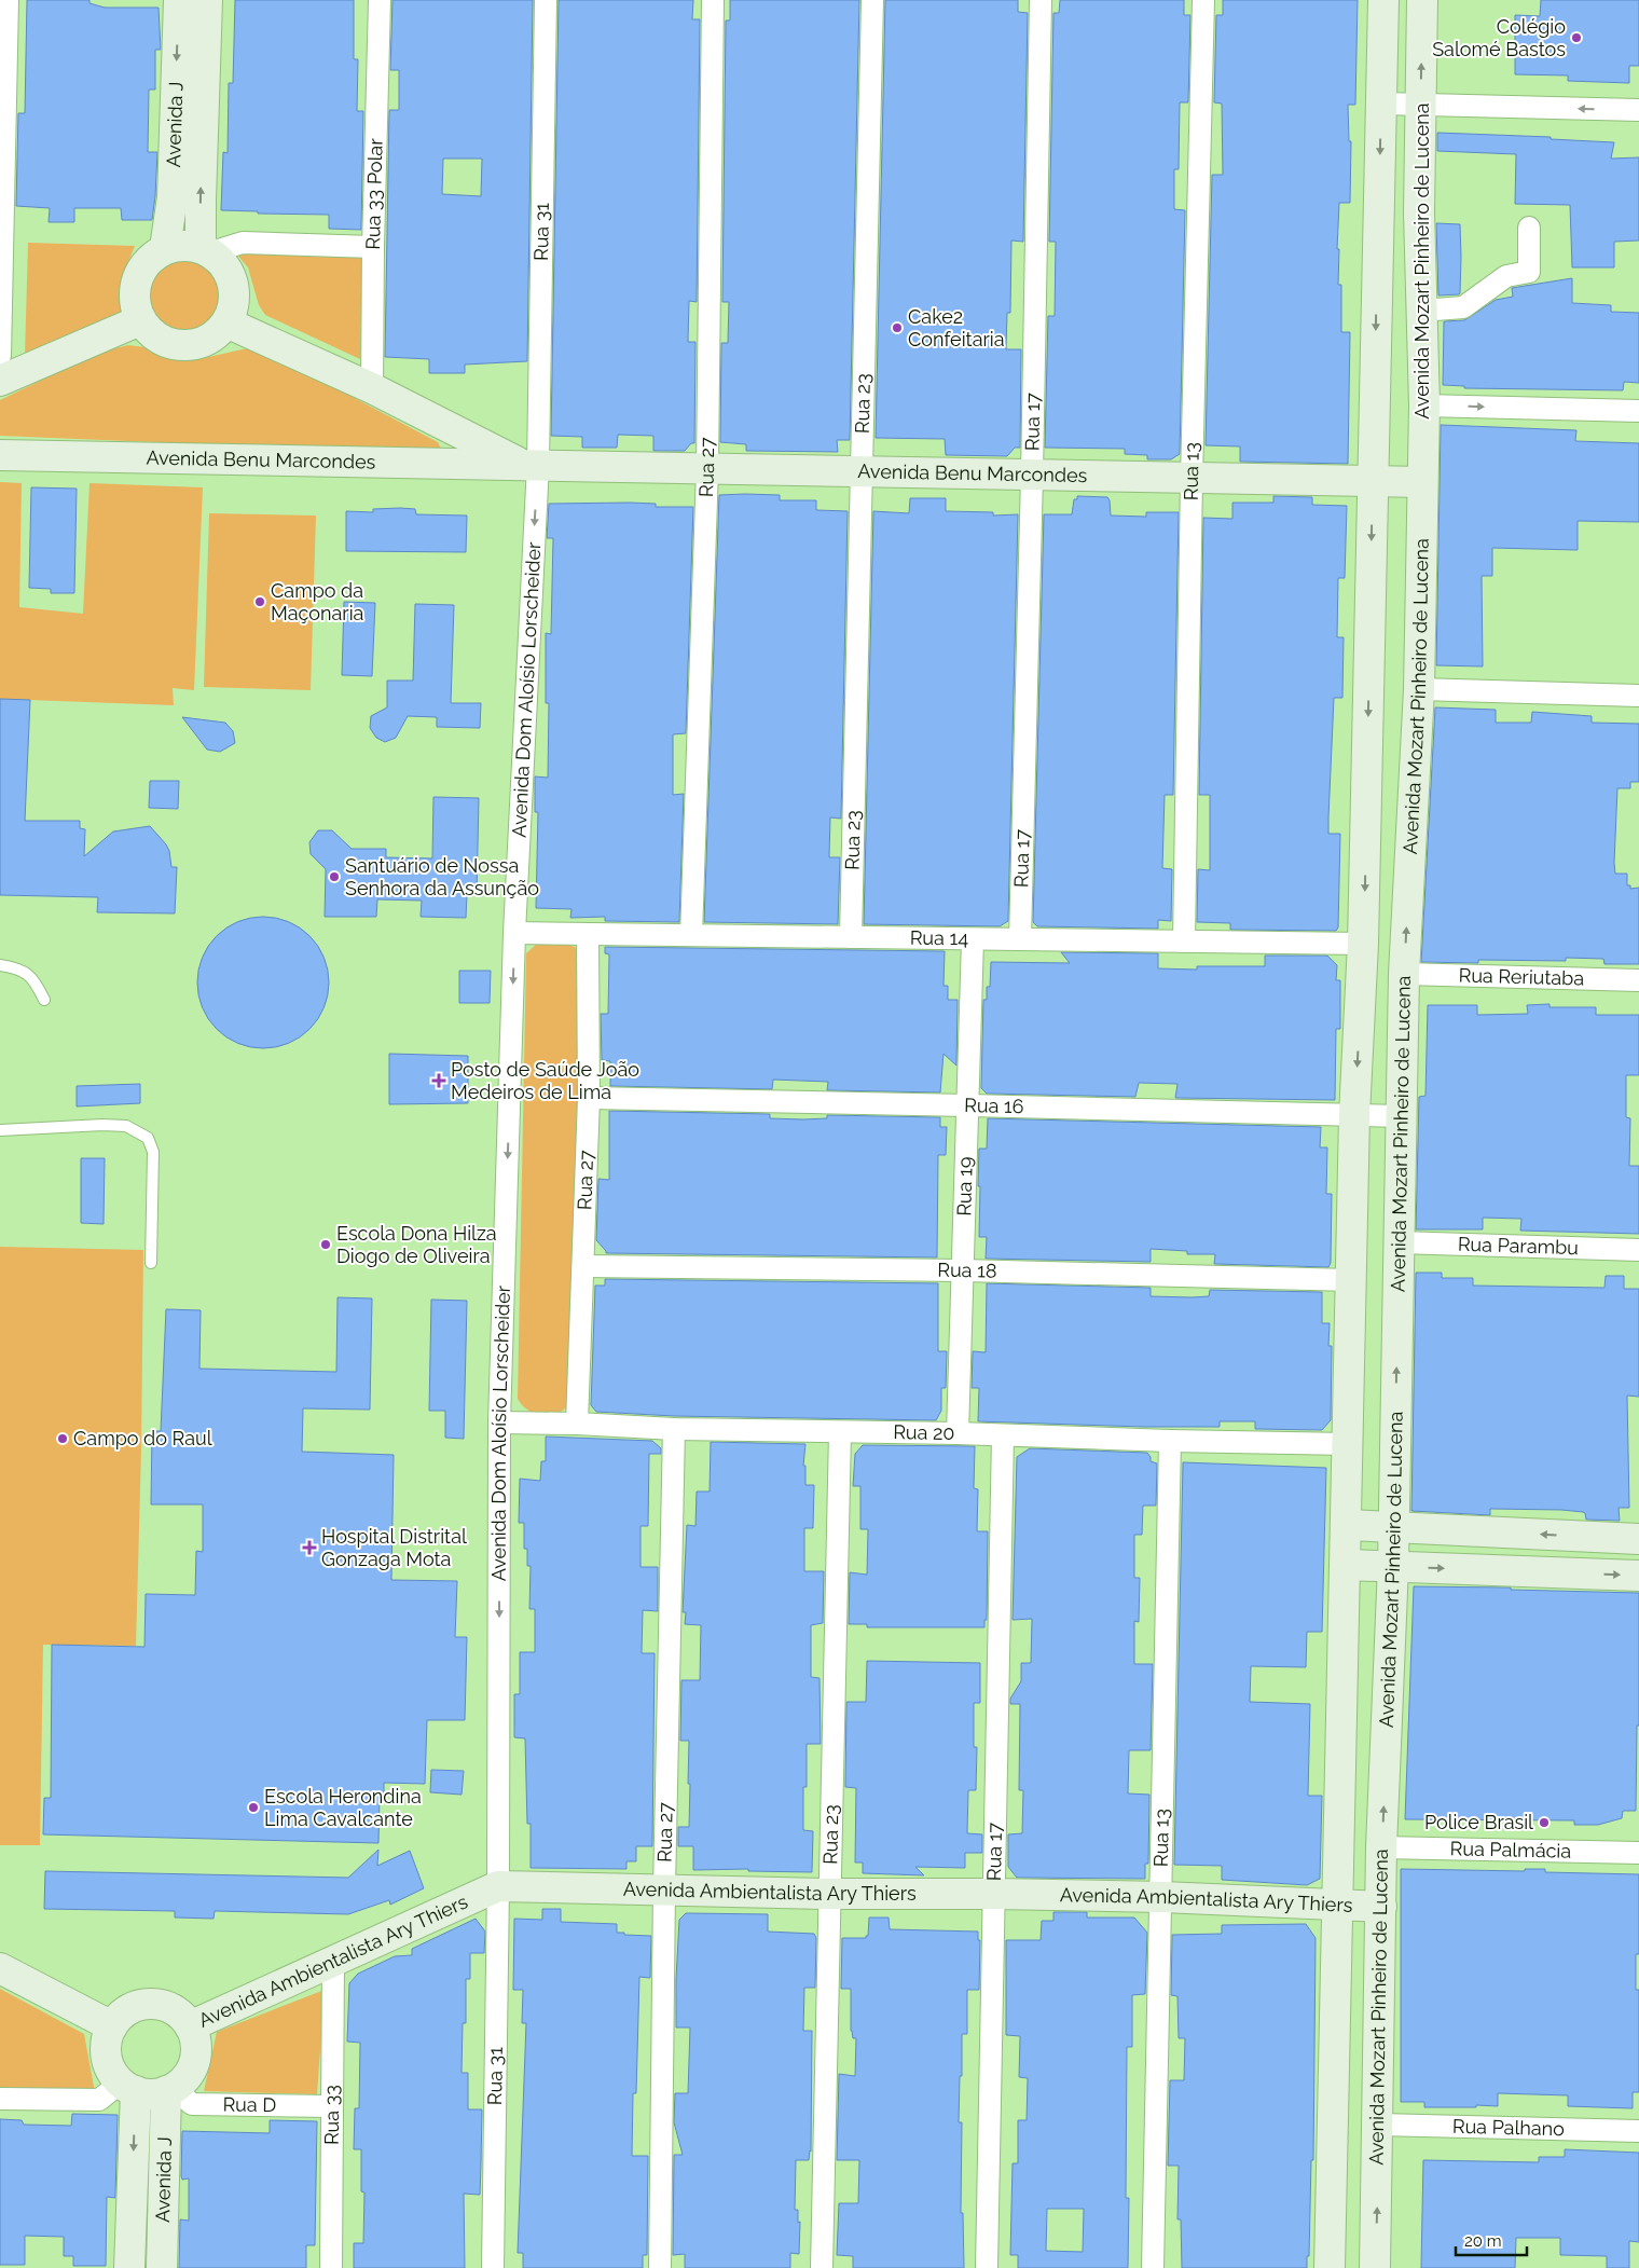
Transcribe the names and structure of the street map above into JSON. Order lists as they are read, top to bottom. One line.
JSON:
{"streets":{"street":["Avenida J","Rua 33 Polar","Rua 31","Avenida Mozart Pinheiro de Lucena","Rua 23","Rua 17","Avenida Benu Marcondes","Rua 27","Rua 13","Avenida Dom Aloísio Lorscheider","Rua 14","Rua Reriutaba","Rua 16","Rua 19","Rua Parambu","Rua 18","Rua 20","Rua Palmácia","Avenida Ambientalista Ary Thiers","Rua D","Rua 33","Rua Palhano"]},"crossings":[["Avenida J","Avenida Benu Marcondes"],["Avenida J","Avenida Ambientalista Ary Thiers"],["Avenida J","Rua D"],["Rua 33 Polar","Avenida Benu Marcondes"],["Rua 31","Avenida Benu Marcondes"],["Rua 31","Avenida Dom Aloísio Lorscheider"],["Rua 31","Avenida Ambientalista Ary Thiers"],["Avenida Mozart Pinheiro de Lucena","Avenida Benu Marcondes"],["Avenida Mozart Pinheiro de Lucena","Rua Reriutaba"],["Avenida Mozart Pinheiro de Lucena","Rua 16"],["Avenida Mozart Pinheiro de Lucena","Rua Parambu"],["Avenida Mozart Pinheiro de Lucena","Rua Palmácia"],["Avenida Mozart Pinheiro de Lucena","Avenida Ambientalista Ary Thiers"],["Avenida Mozart Pinheiro de Lucena","Rua Palhano"],["Rua 23","Avenida Benu Marcondes"],["Rua 23","Rua 14"],["Rua 23","Rua 20"],["Rua 23","Avenida Ambientalista Ary Thiers"],["Rua 17","Avenida Benu Marcondes"],["Rua 17","Rua 14"],["Rua 17","Rua 20"],["Rua 17","Avenida Ambientalista Ary Thiers"],["Avenida Benu Marcondes","Rua 27"],["Avenida Benu Marcondes","Rua 13"],["Avenida Benu Marcondes","Avenida Dom Aloísio Lorscheider"],["Rua 27","Rua 14"],["Rua 27","Rua 16"],["Rua 27","Rua 18"],["Rua 27","Rua 20"],["Rua 27","Avenida Ambientalista Ary Thiers"],["Rua 13","Rua 14"],["Rua 13","Rua 20"],["Rua 13","Avenida Ambientalista Ary Thiers"],["Avenida Dom Aloísio Lorscheider","Rua 14"],["Avenida Dom Aloísio Lorscheider","Rua 20"],["Avenida Dom Aloísio Lorscheider","Avenida Ambientalista Ary Thiers"],["Rua 14","Rua 19"],["Rua 16","Rua 19"],["Rua 19","Rua 18"],["Rua 19","Rua 20"],["Avenida Ambientalista Ary Thiers","Rua D"],["Avenida Ambientalista Ary Thiers","Rua 33"],["Rua D","Rua 33"]],"one_way":["Avenida Dom Aloísio Lorscheider"],"places":{"other":["Colégio Salomé Bastos","Cake2 Confeitaria","Campo da Maçonaria","Santuário de Nossa Senhora da Assunção","Escola Dona Hilza Diogo de Oliveira","Campo do Raul","Escola Herondina Lima Cavalcante","Police Brasil"],"health":["Posto de Saúde João Medeiros de Lima","Hospital Distrital Gonzaga Mota"]},"scale_bar":"20 m"}
